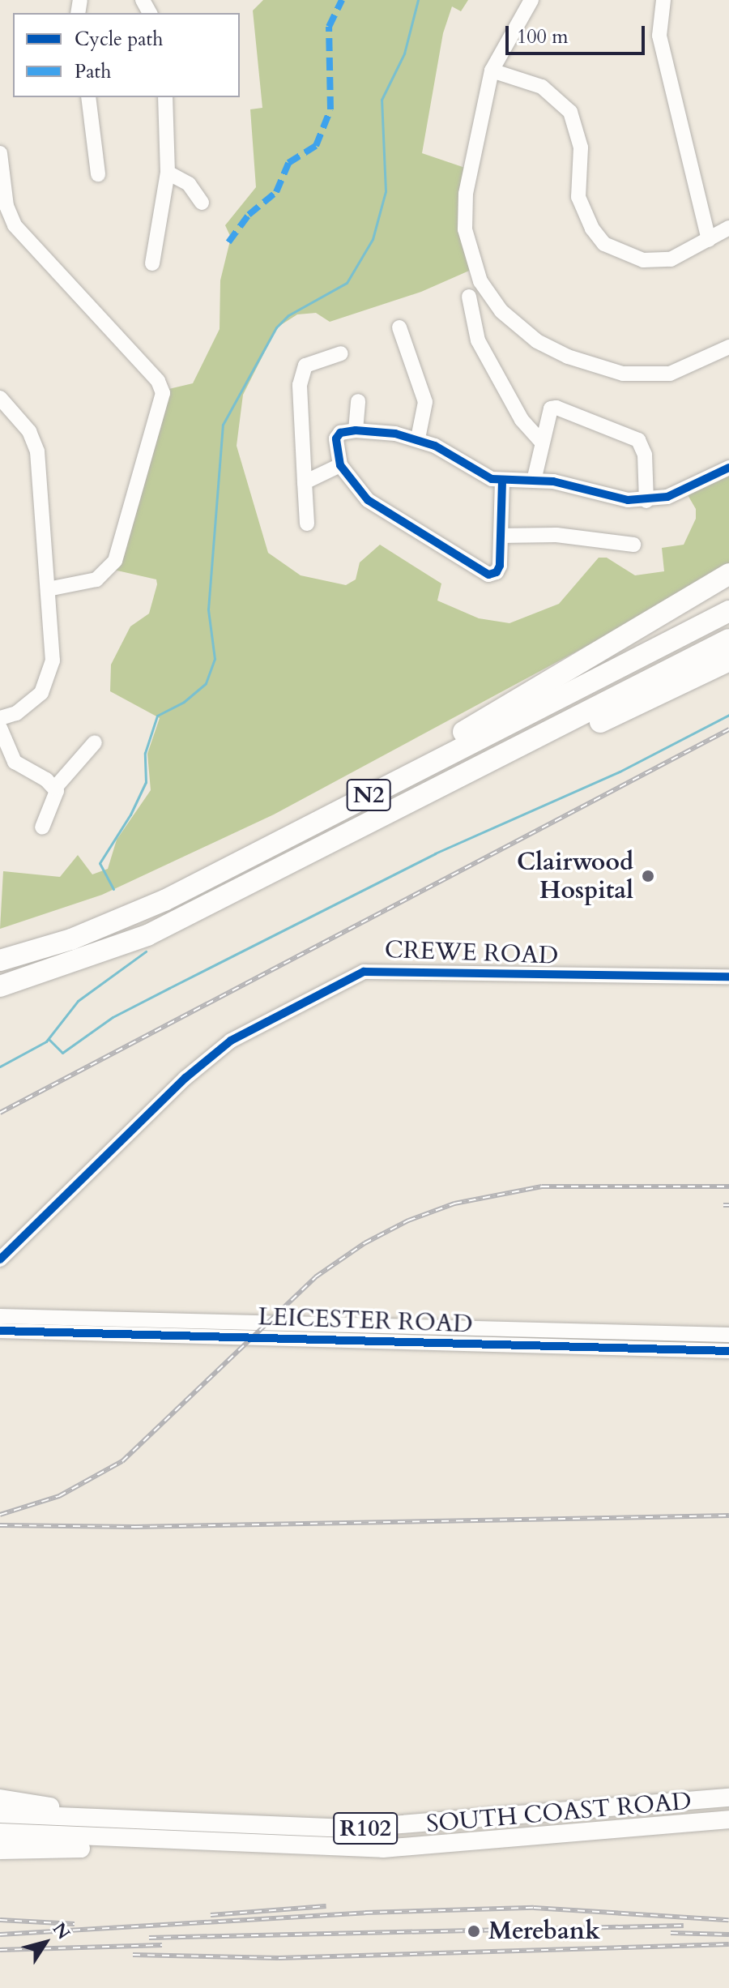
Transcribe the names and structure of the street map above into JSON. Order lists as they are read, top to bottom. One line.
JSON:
{"streets":{"highway":["N2"],"main road":["SOUTH COAST ROAD","R102"],"street":["CREWE ROAD","LEICESTER ROAD"]},"places":["Clairwood Hospital","Merebank"],"legend":["Cycle path","Path"],"scale_bar":"100 m","north":"top right"}
